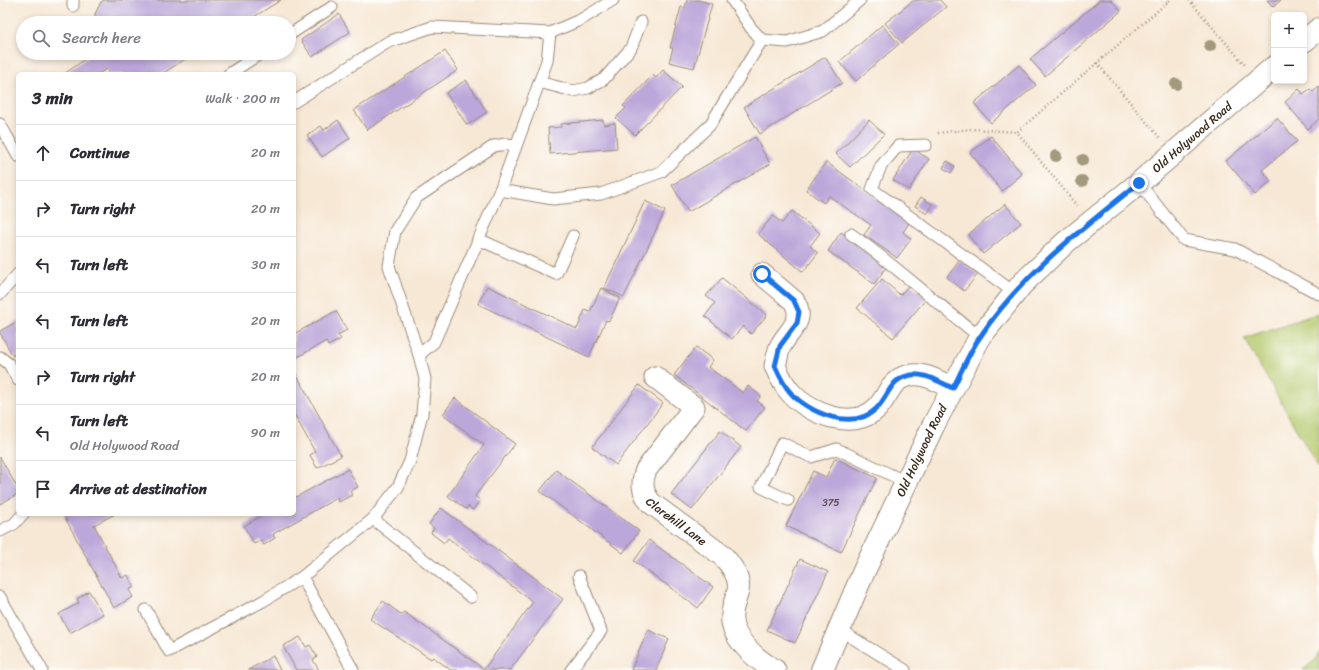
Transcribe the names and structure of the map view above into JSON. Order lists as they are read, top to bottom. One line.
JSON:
{"streets":{"street":["Old Holywood Road","Clarehill Lane"]},"house_numbers":["375"],"page":{"map_buttons":["+","−"],"search":"Search here","heading":["3 min","Walk · 200 m"],"list":[["Continue","20 m"],["Turn right","20 m"],["Turn left","30 m"],["Turn left","20 m"],["Turn right","20 m"],["Turn left","Old Holywood Road","90 m"],"Arrive at destination"]}}
